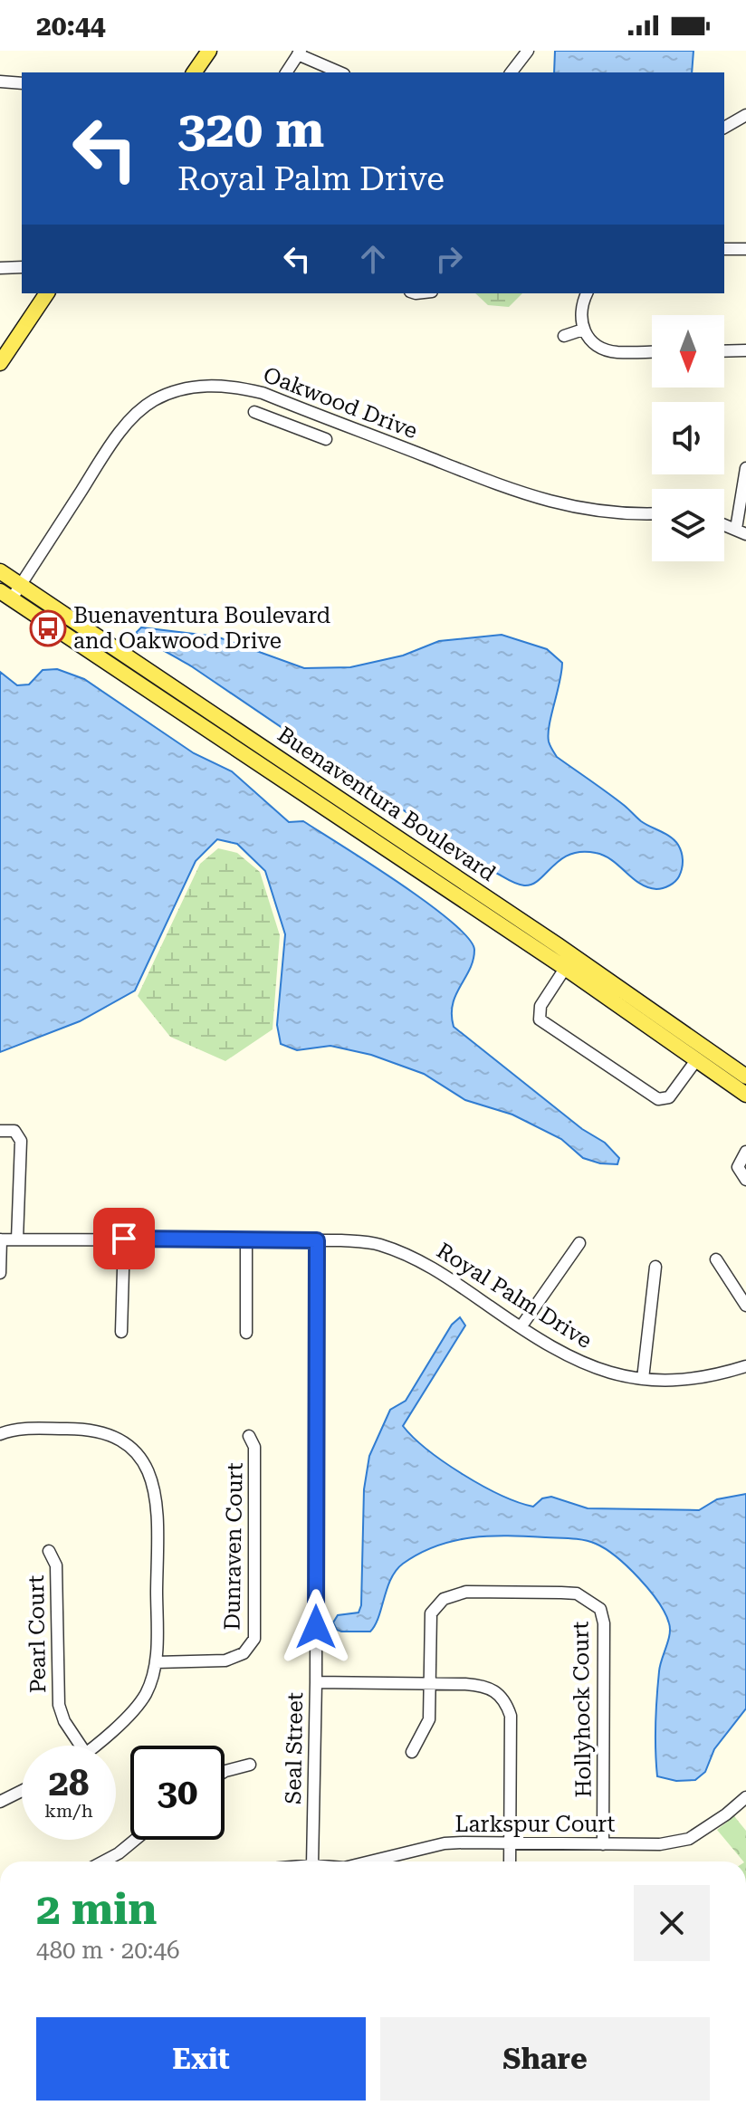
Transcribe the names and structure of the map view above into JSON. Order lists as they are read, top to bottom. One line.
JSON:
{"streets":{"main road":["Buenaventura Boulevard"],"street":["Oakwood Drive","Royal Palm Drive","Dunraven Court","Pearl Court","Hollyhock Court","Seal Street","Larkspur Court"]},"crossings":[["Oakwood Drive","Buenaventura Boulevard"],["Royal Palm Drive","Seal Street"],["Hollyhock Court","Larkspur Court"]],"places":{"bus stop":["Buenaventura Boulevard and Oakwood Drive"]},"north":"bottom","page":{"status":"20:44","turn":["320 m","Royal Palm Drive"],"speed":"28 km/h","limit":"30","heading":["2 min","480 m · 20:46"],"buttons":["Exit","Share"]}}
